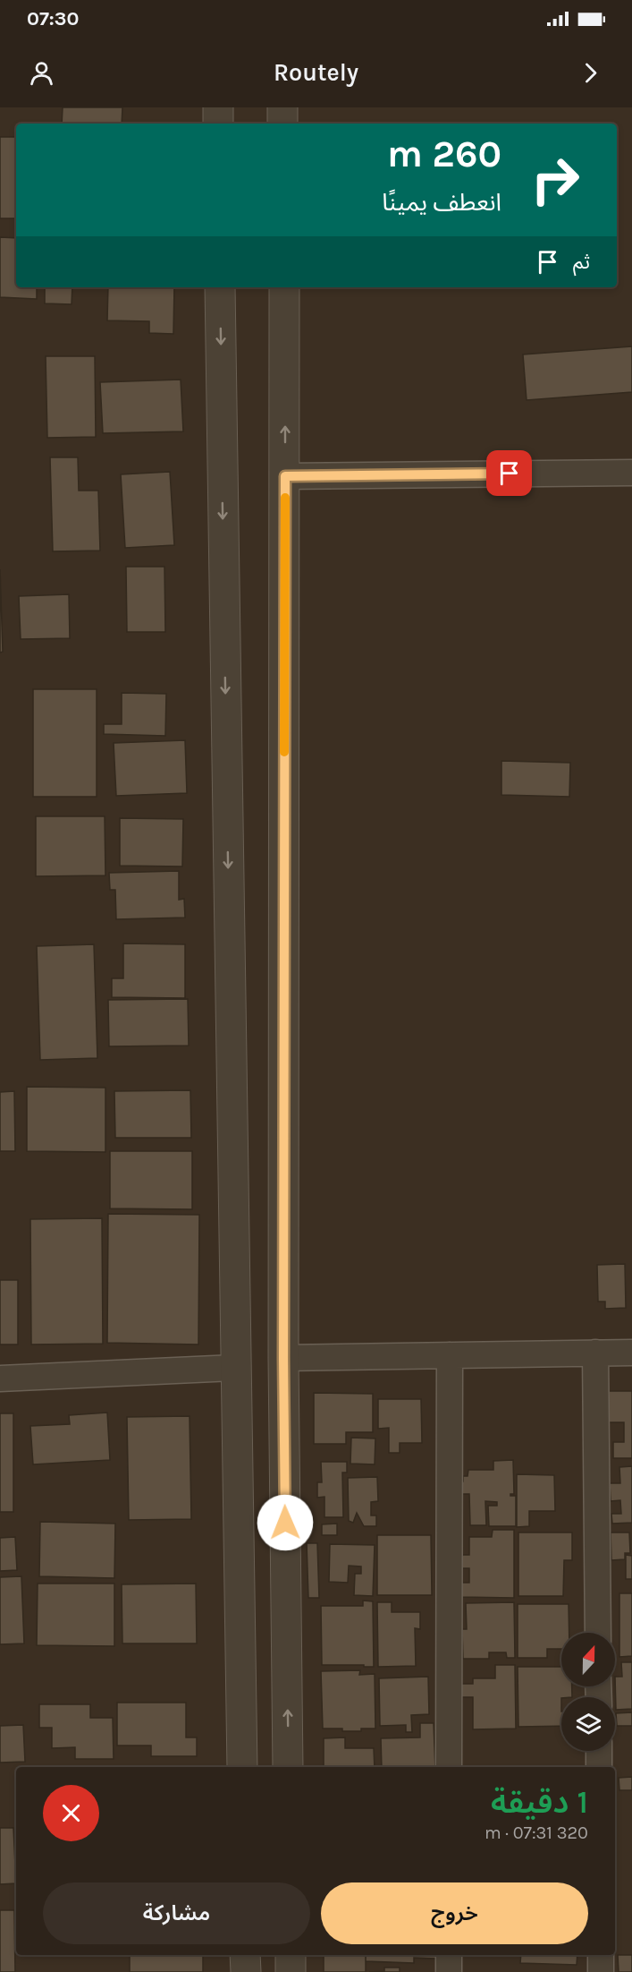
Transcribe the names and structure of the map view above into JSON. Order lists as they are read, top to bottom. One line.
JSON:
{"north":"top","page":{"status":"07:30","header":"Routely","turn":["260 m","انعطف يمينًا"],"then":"ثم","heading":["1 دقيقة","320 m · 07:31"],"buttons":["خروج","مشاركة"]}}
